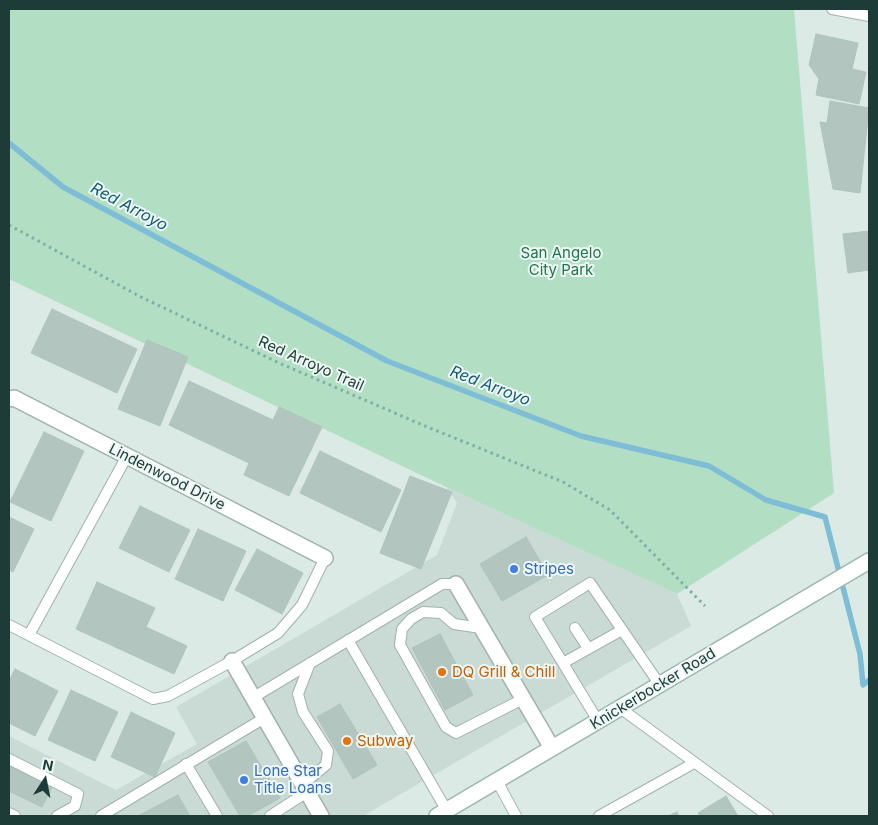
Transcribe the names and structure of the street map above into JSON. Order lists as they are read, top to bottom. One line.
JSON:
{"streets":{"street":["Lindenwood Drive","Knickerbocker Road"],"path":["Red Arroyo Trail"]},"water":["Red Arroyo"],"parks":["San Angelo City Park"],"places":["Stripes","DQ Grill & Chill","Subway","Lone Star Title Loans"],"north":"top"}
